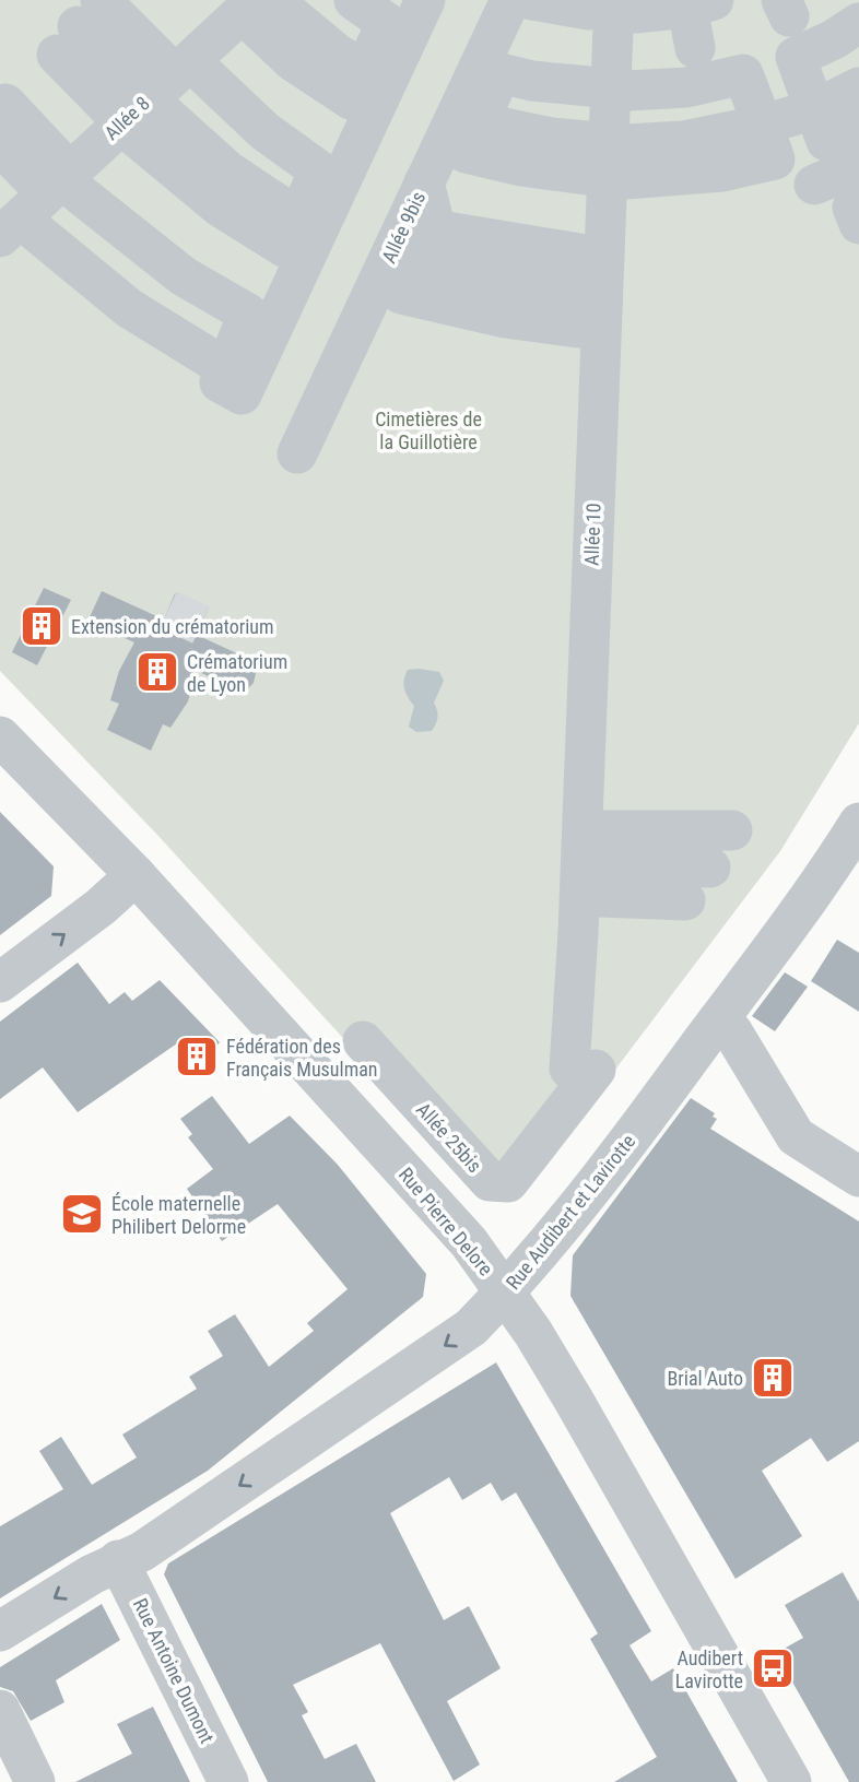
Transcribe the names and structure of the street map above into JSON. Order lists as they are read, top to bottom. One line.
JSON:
{"streets":{"street":["Allée 8","Allée 9bis","Allée 10","Allée 25bis","Rue Audibert et Lavirotte","Rue Pierre Delore","Rue Antoine Dumont"]},"crossings":[["Allée 10","Allée 25bis"],["Rue Audibert et Lavirotte","Rue Pierre Delore"],["Rue Audibert et Lavirotte","Rue Antoine Dumont"]],"one_way":["Rue Audibert et Lavirotte"],"parks":["Cimetières de la Guillotière"],"places":{"building":["Extension du crématorium","Crématorium de Lyon","Fédération des Français Musulman","Brial Auto"],"school or university":["École maternelle Philibert Delorme"],"bus stop":["Audibert Lavirotte"]}}
